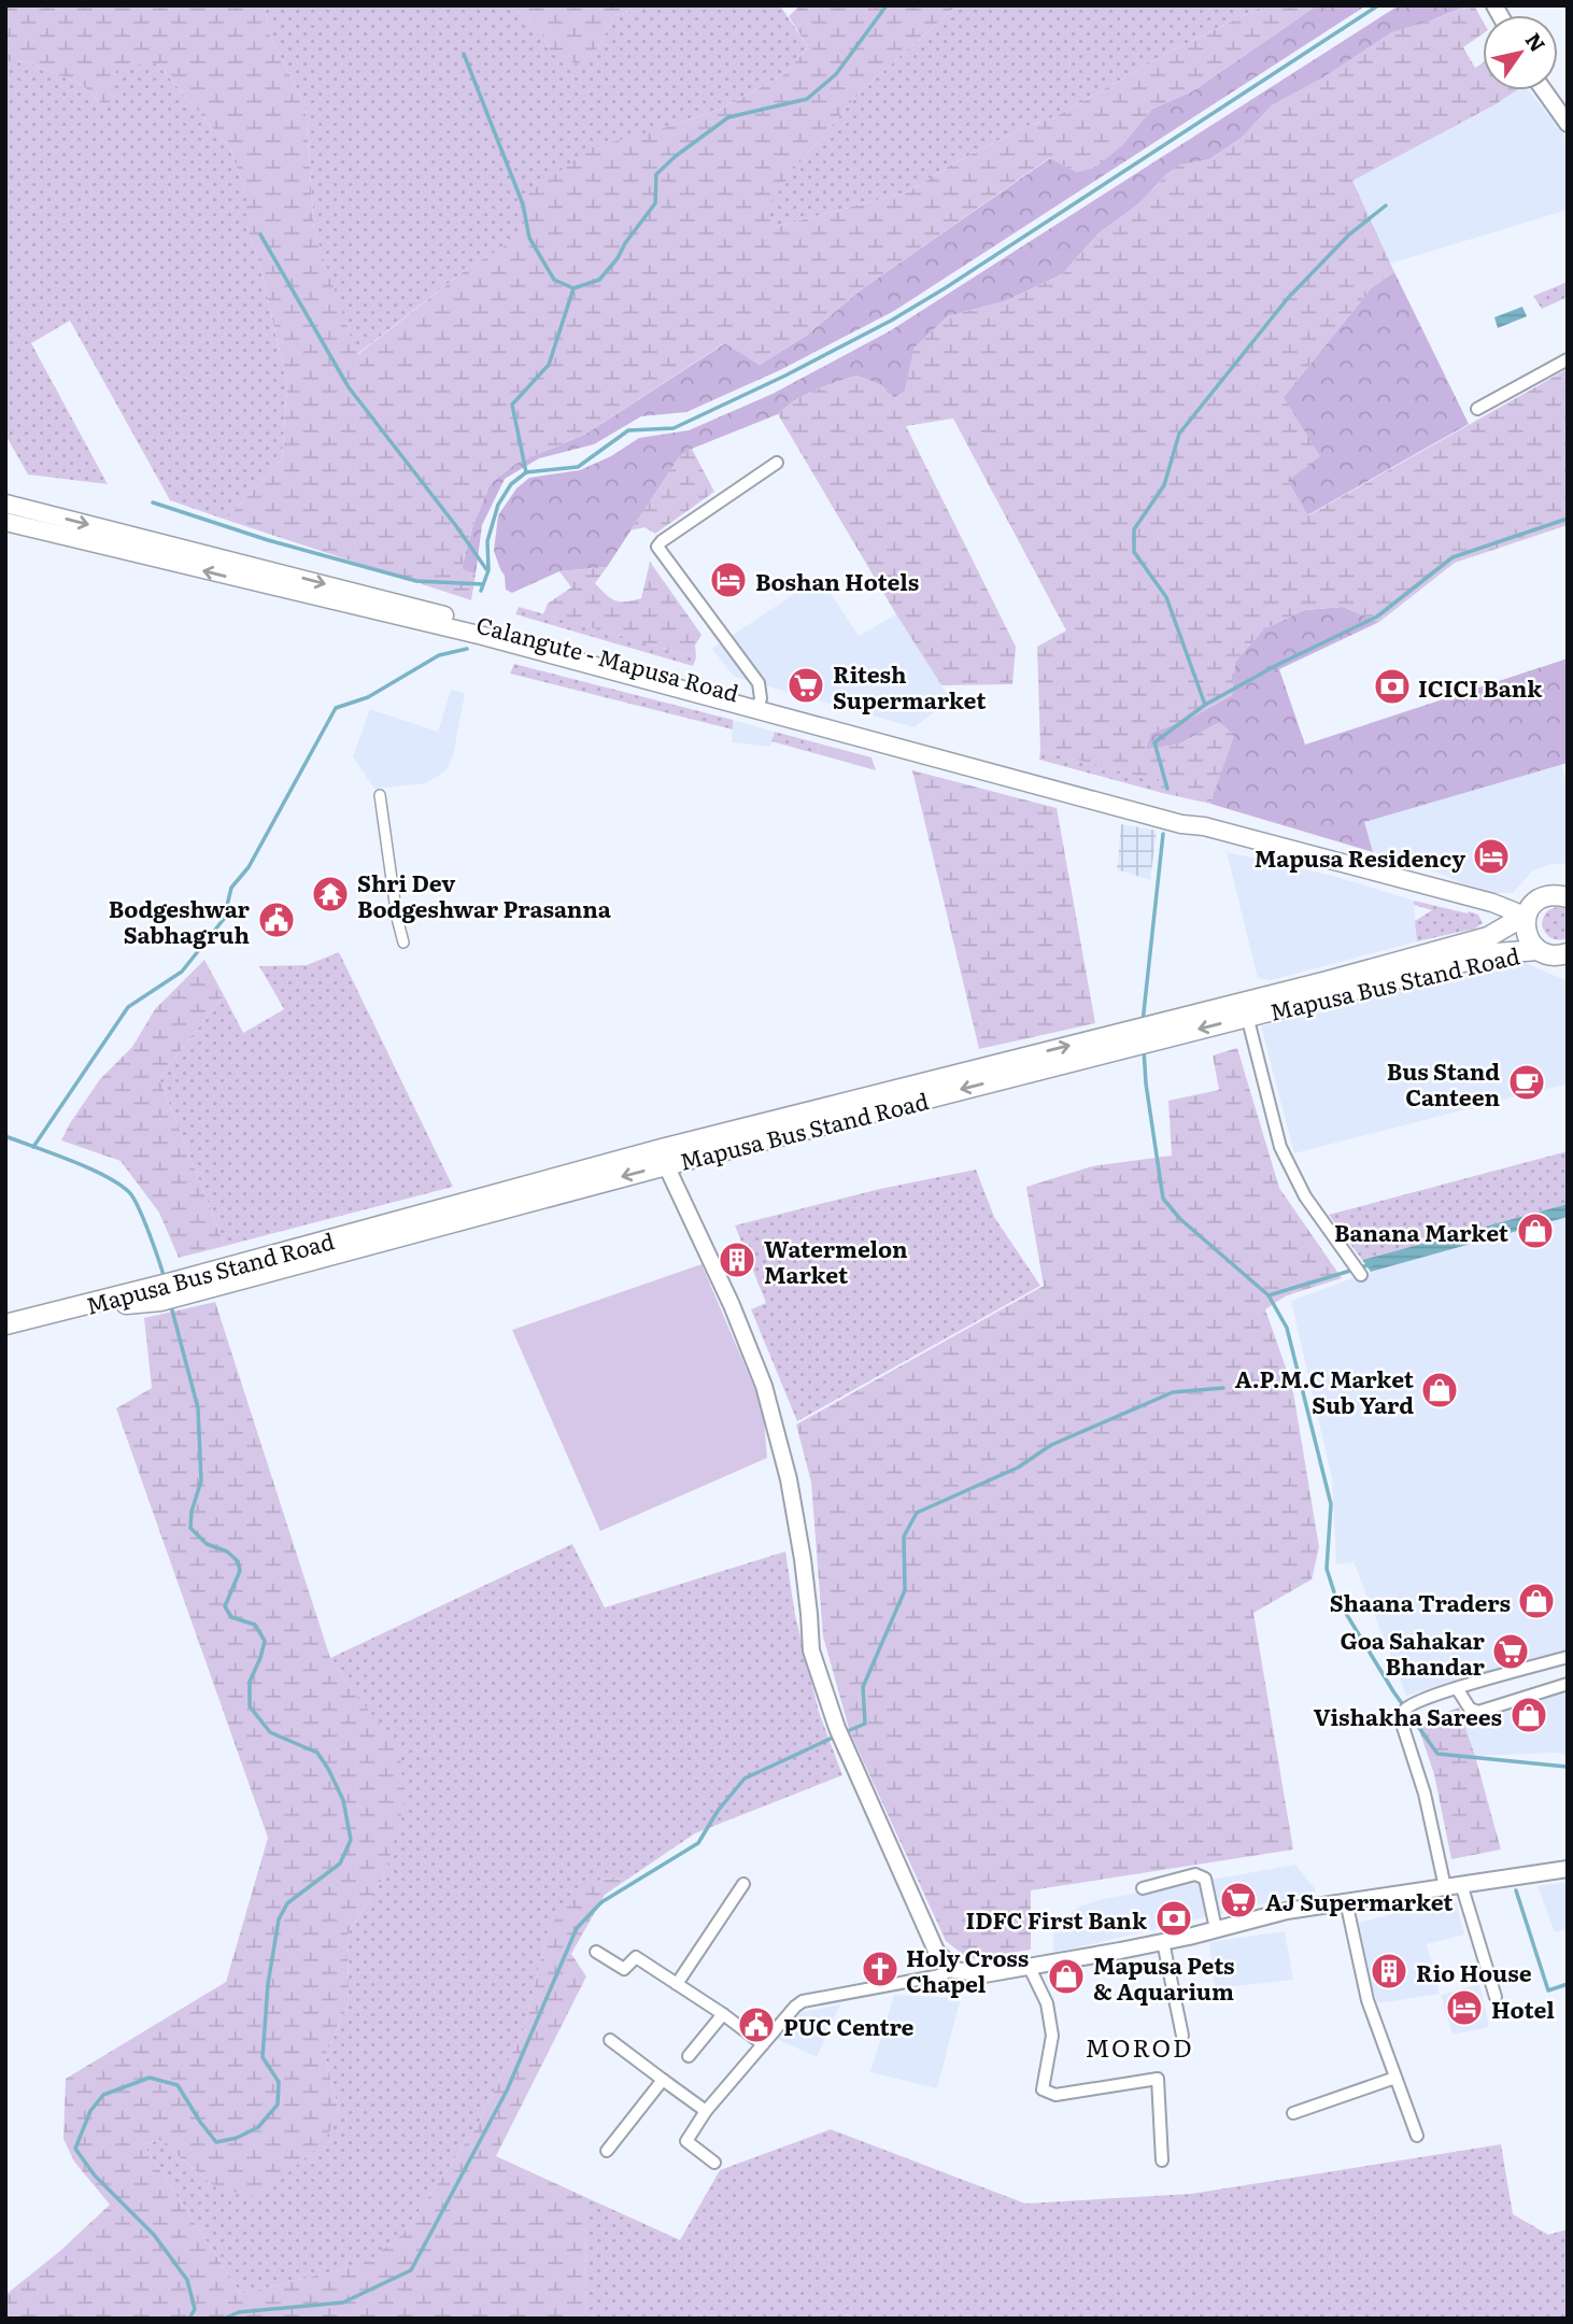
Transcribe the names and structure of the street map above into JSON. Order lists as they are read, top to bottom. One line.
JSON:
{"streets":{"main road":["Calangute - Mapusa Road","Mapusa Bus Stand Road"]},"crossings":[["Calangute - Mapusa Road","Mapusa Bus Stand Road"]],"districts":["MOROD"],"places":{"hotel":["Boshan Hotels","Mapusa Residency","Hotel"],"supermarket":["Ritesh Supermarket","Goa Sahakar Bhandar","AJ Supermarket"],"bank":["ICICI Bank","IDFC First Bank"],"temple":["Shri Dev Bodgeshwar Prasanna"],"public building":["Bodgeshwar Sabhagruh","PUC Centre"],"cafe":["Bus Stand Canteen"],"shop":["Banana Market","A.P.M.C Market Sub Yard","Shaana Traders","Vishakha Sarees","Mapusa Pets & Aquarium"],"building":["Watermelon Market","Rio House"],"church":["Holy Cross Chapel"]},"north":"top right"}
